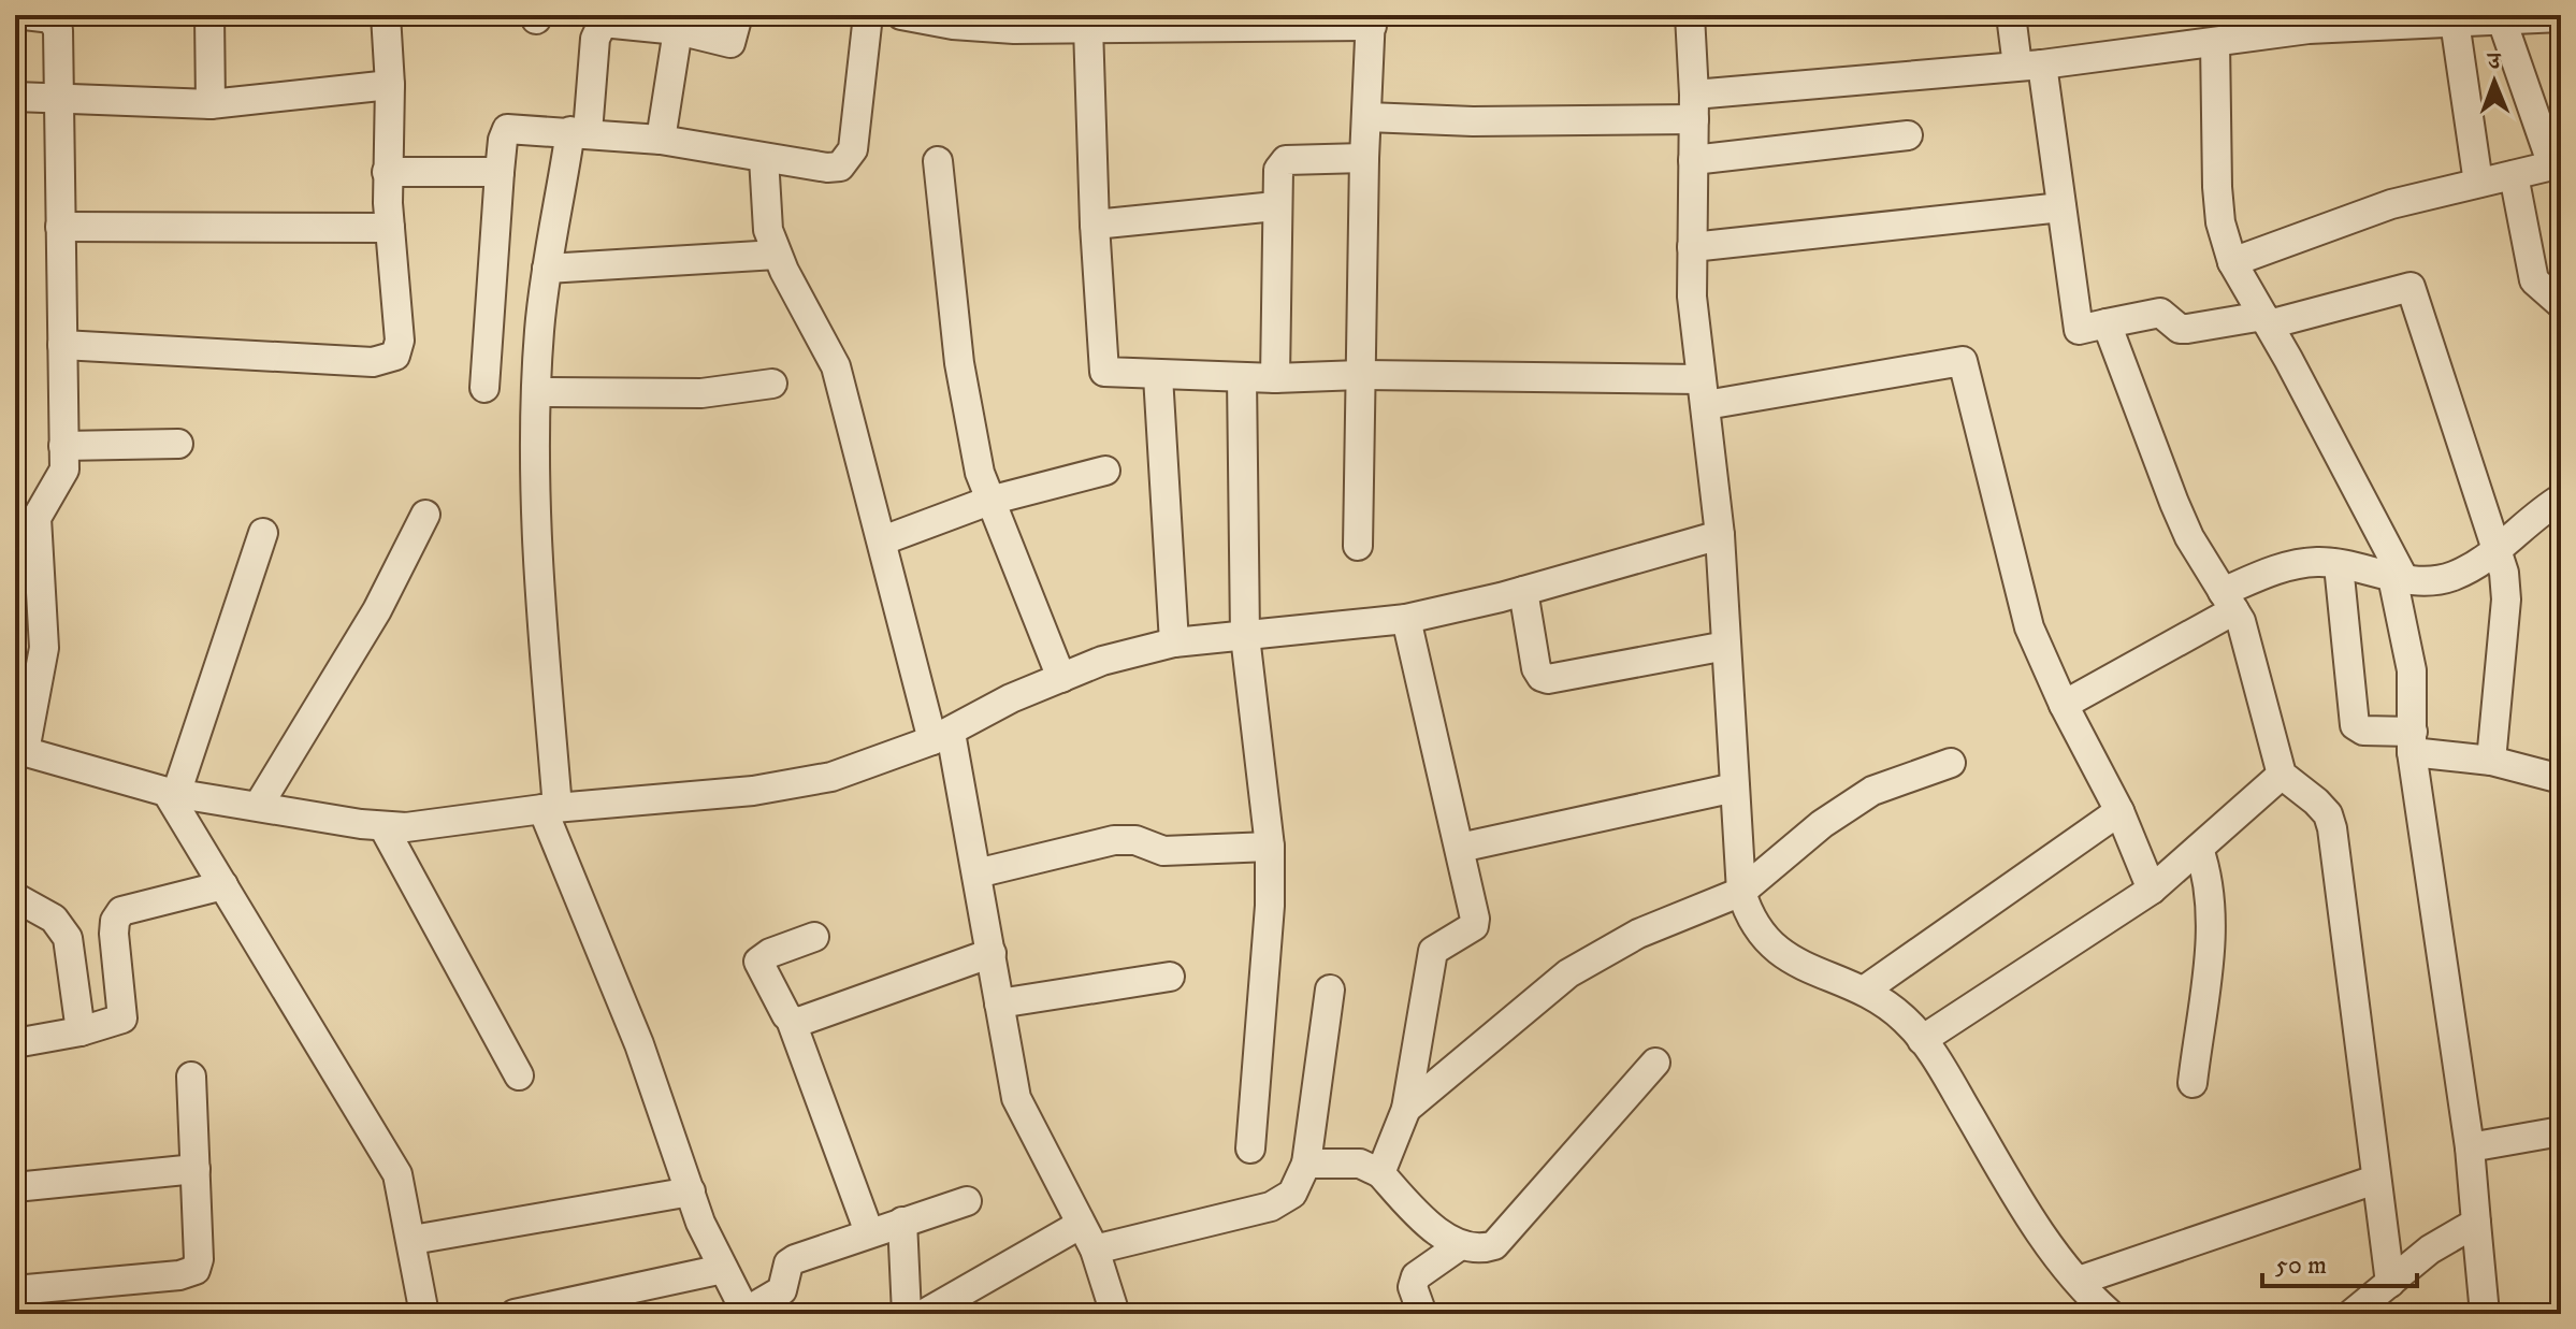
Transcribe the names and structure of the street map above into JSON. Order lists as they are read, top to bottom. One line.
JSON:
{"scale_bar":"50 m","north":"top"}
